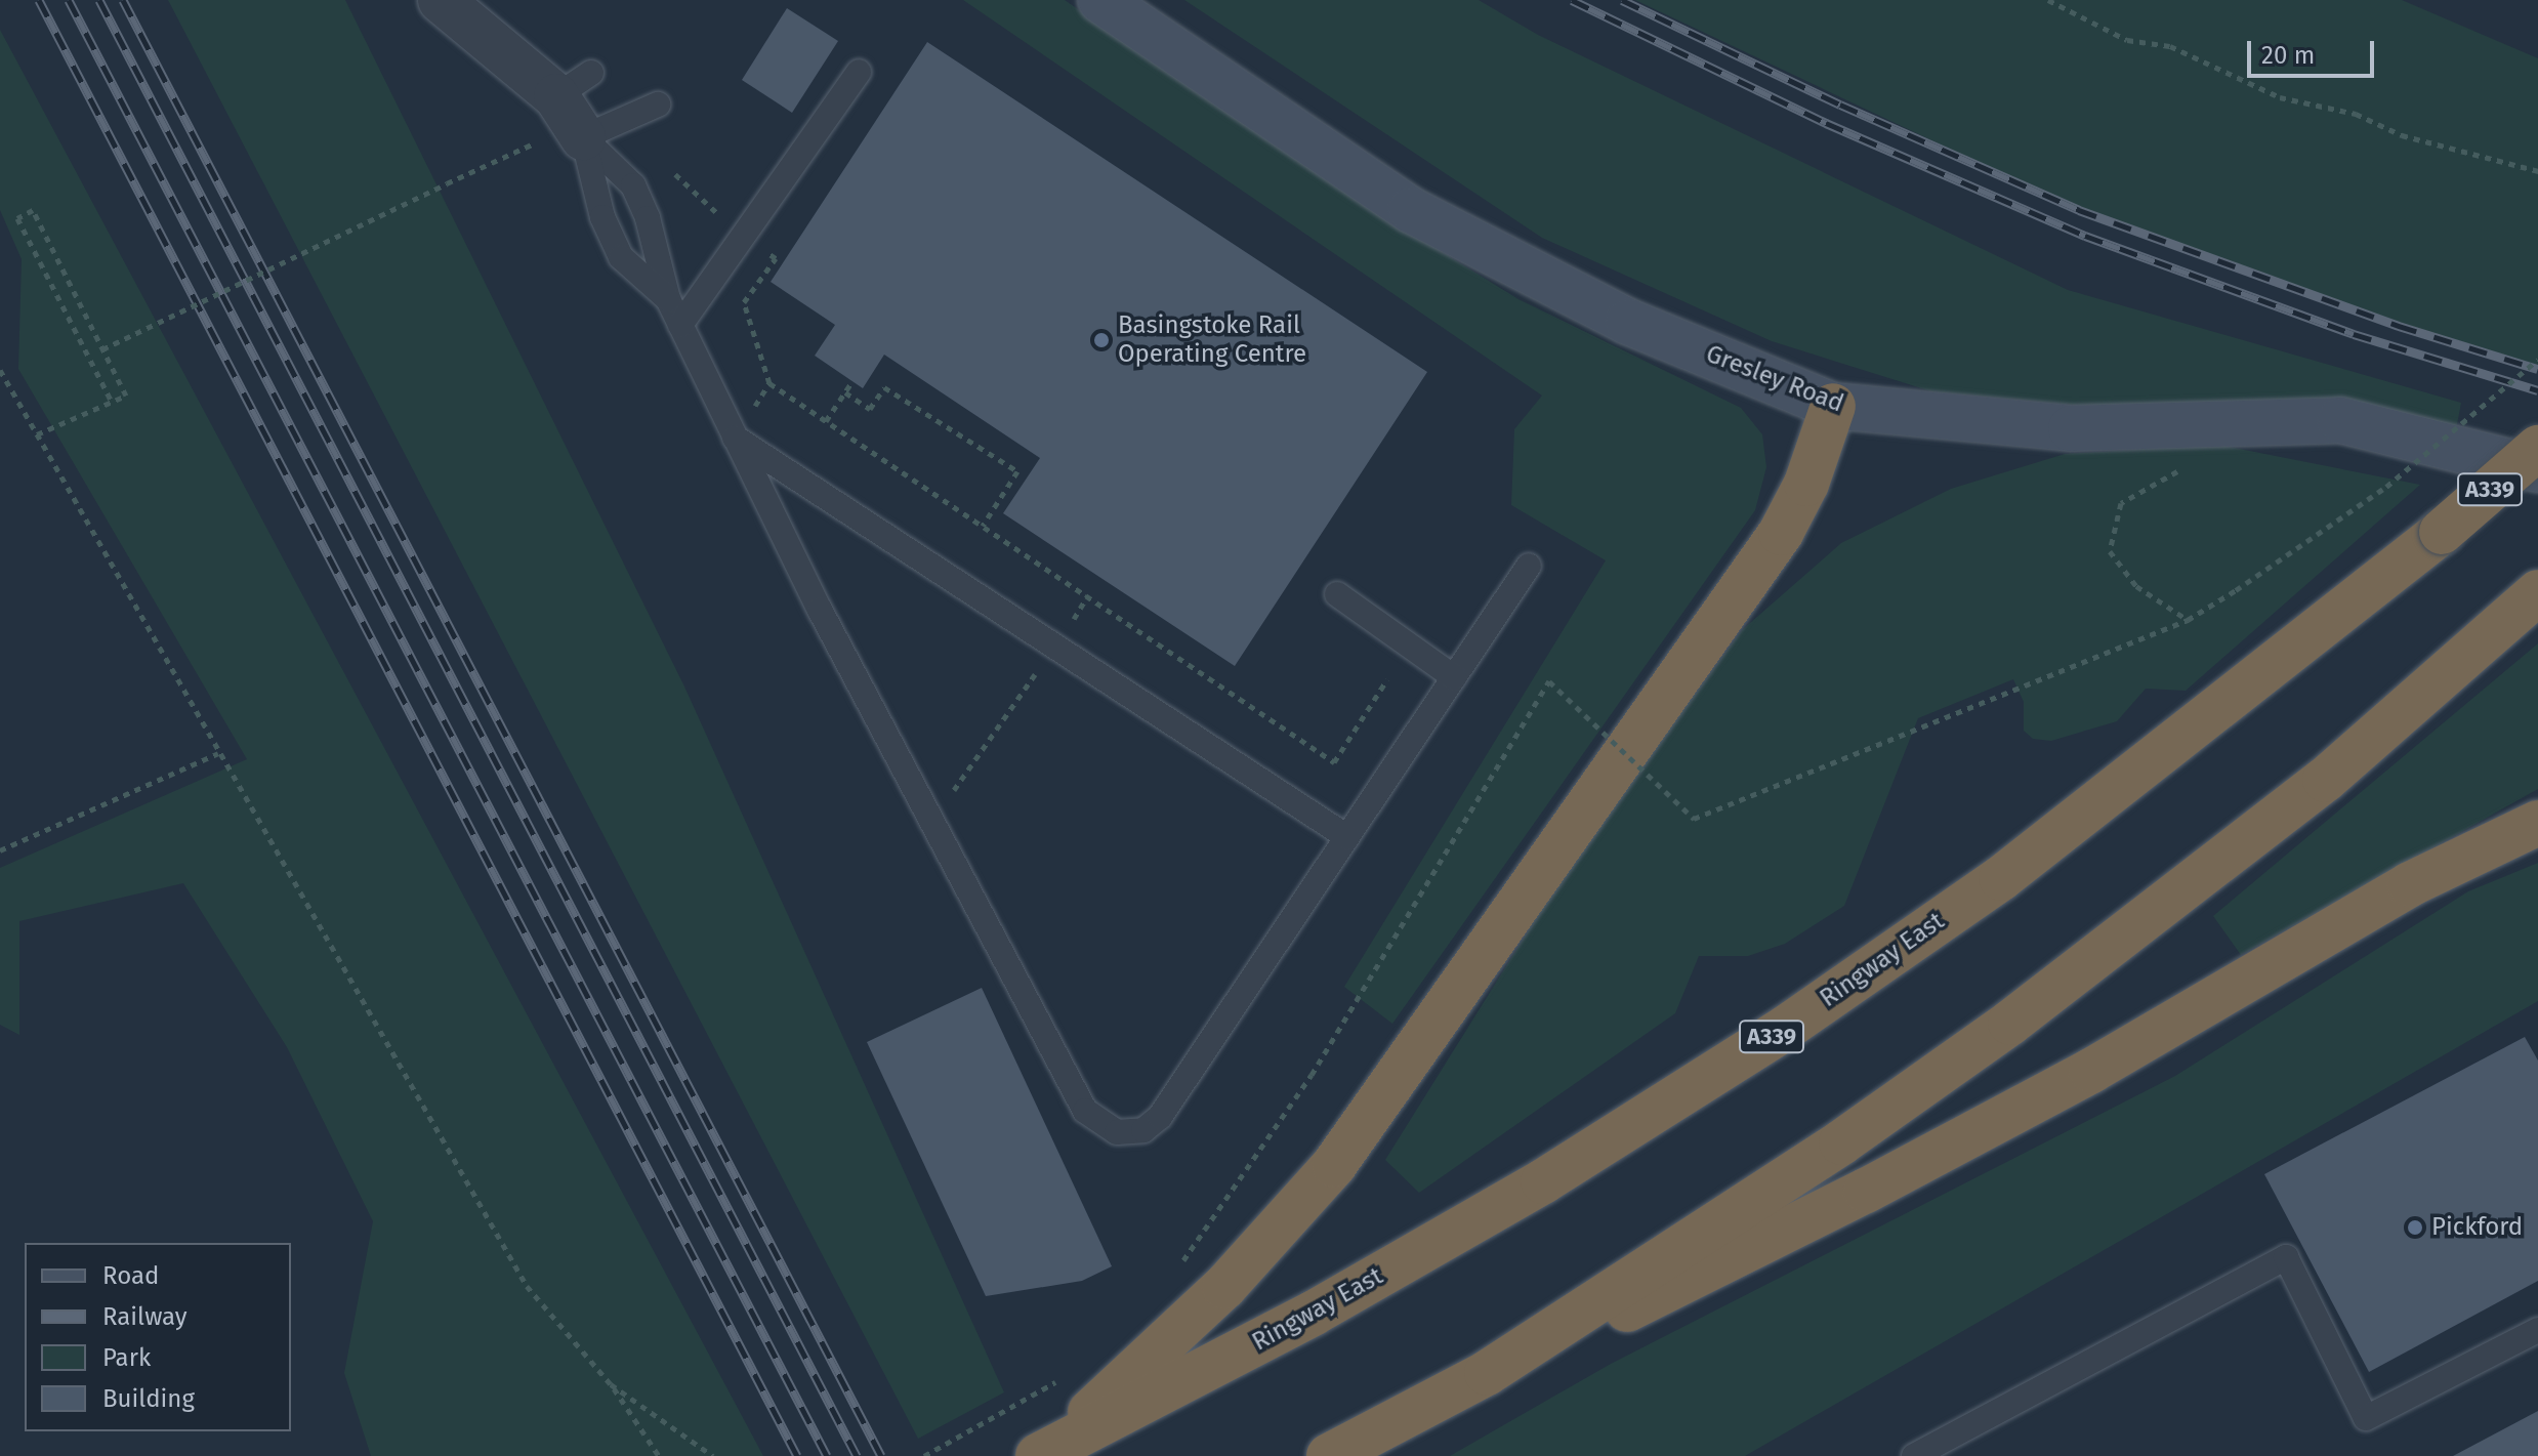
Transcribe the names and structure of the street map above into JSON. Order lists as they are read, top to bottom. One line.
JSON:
{"streets":{"highway":["A339","Ringway East"],"street":["Gresley Road"]},"places":["Basingstoke Rail Operating Centre","Pickford"],"legend":["Road","Railway","Park","Building"],"scale_bar":"20 m"}
